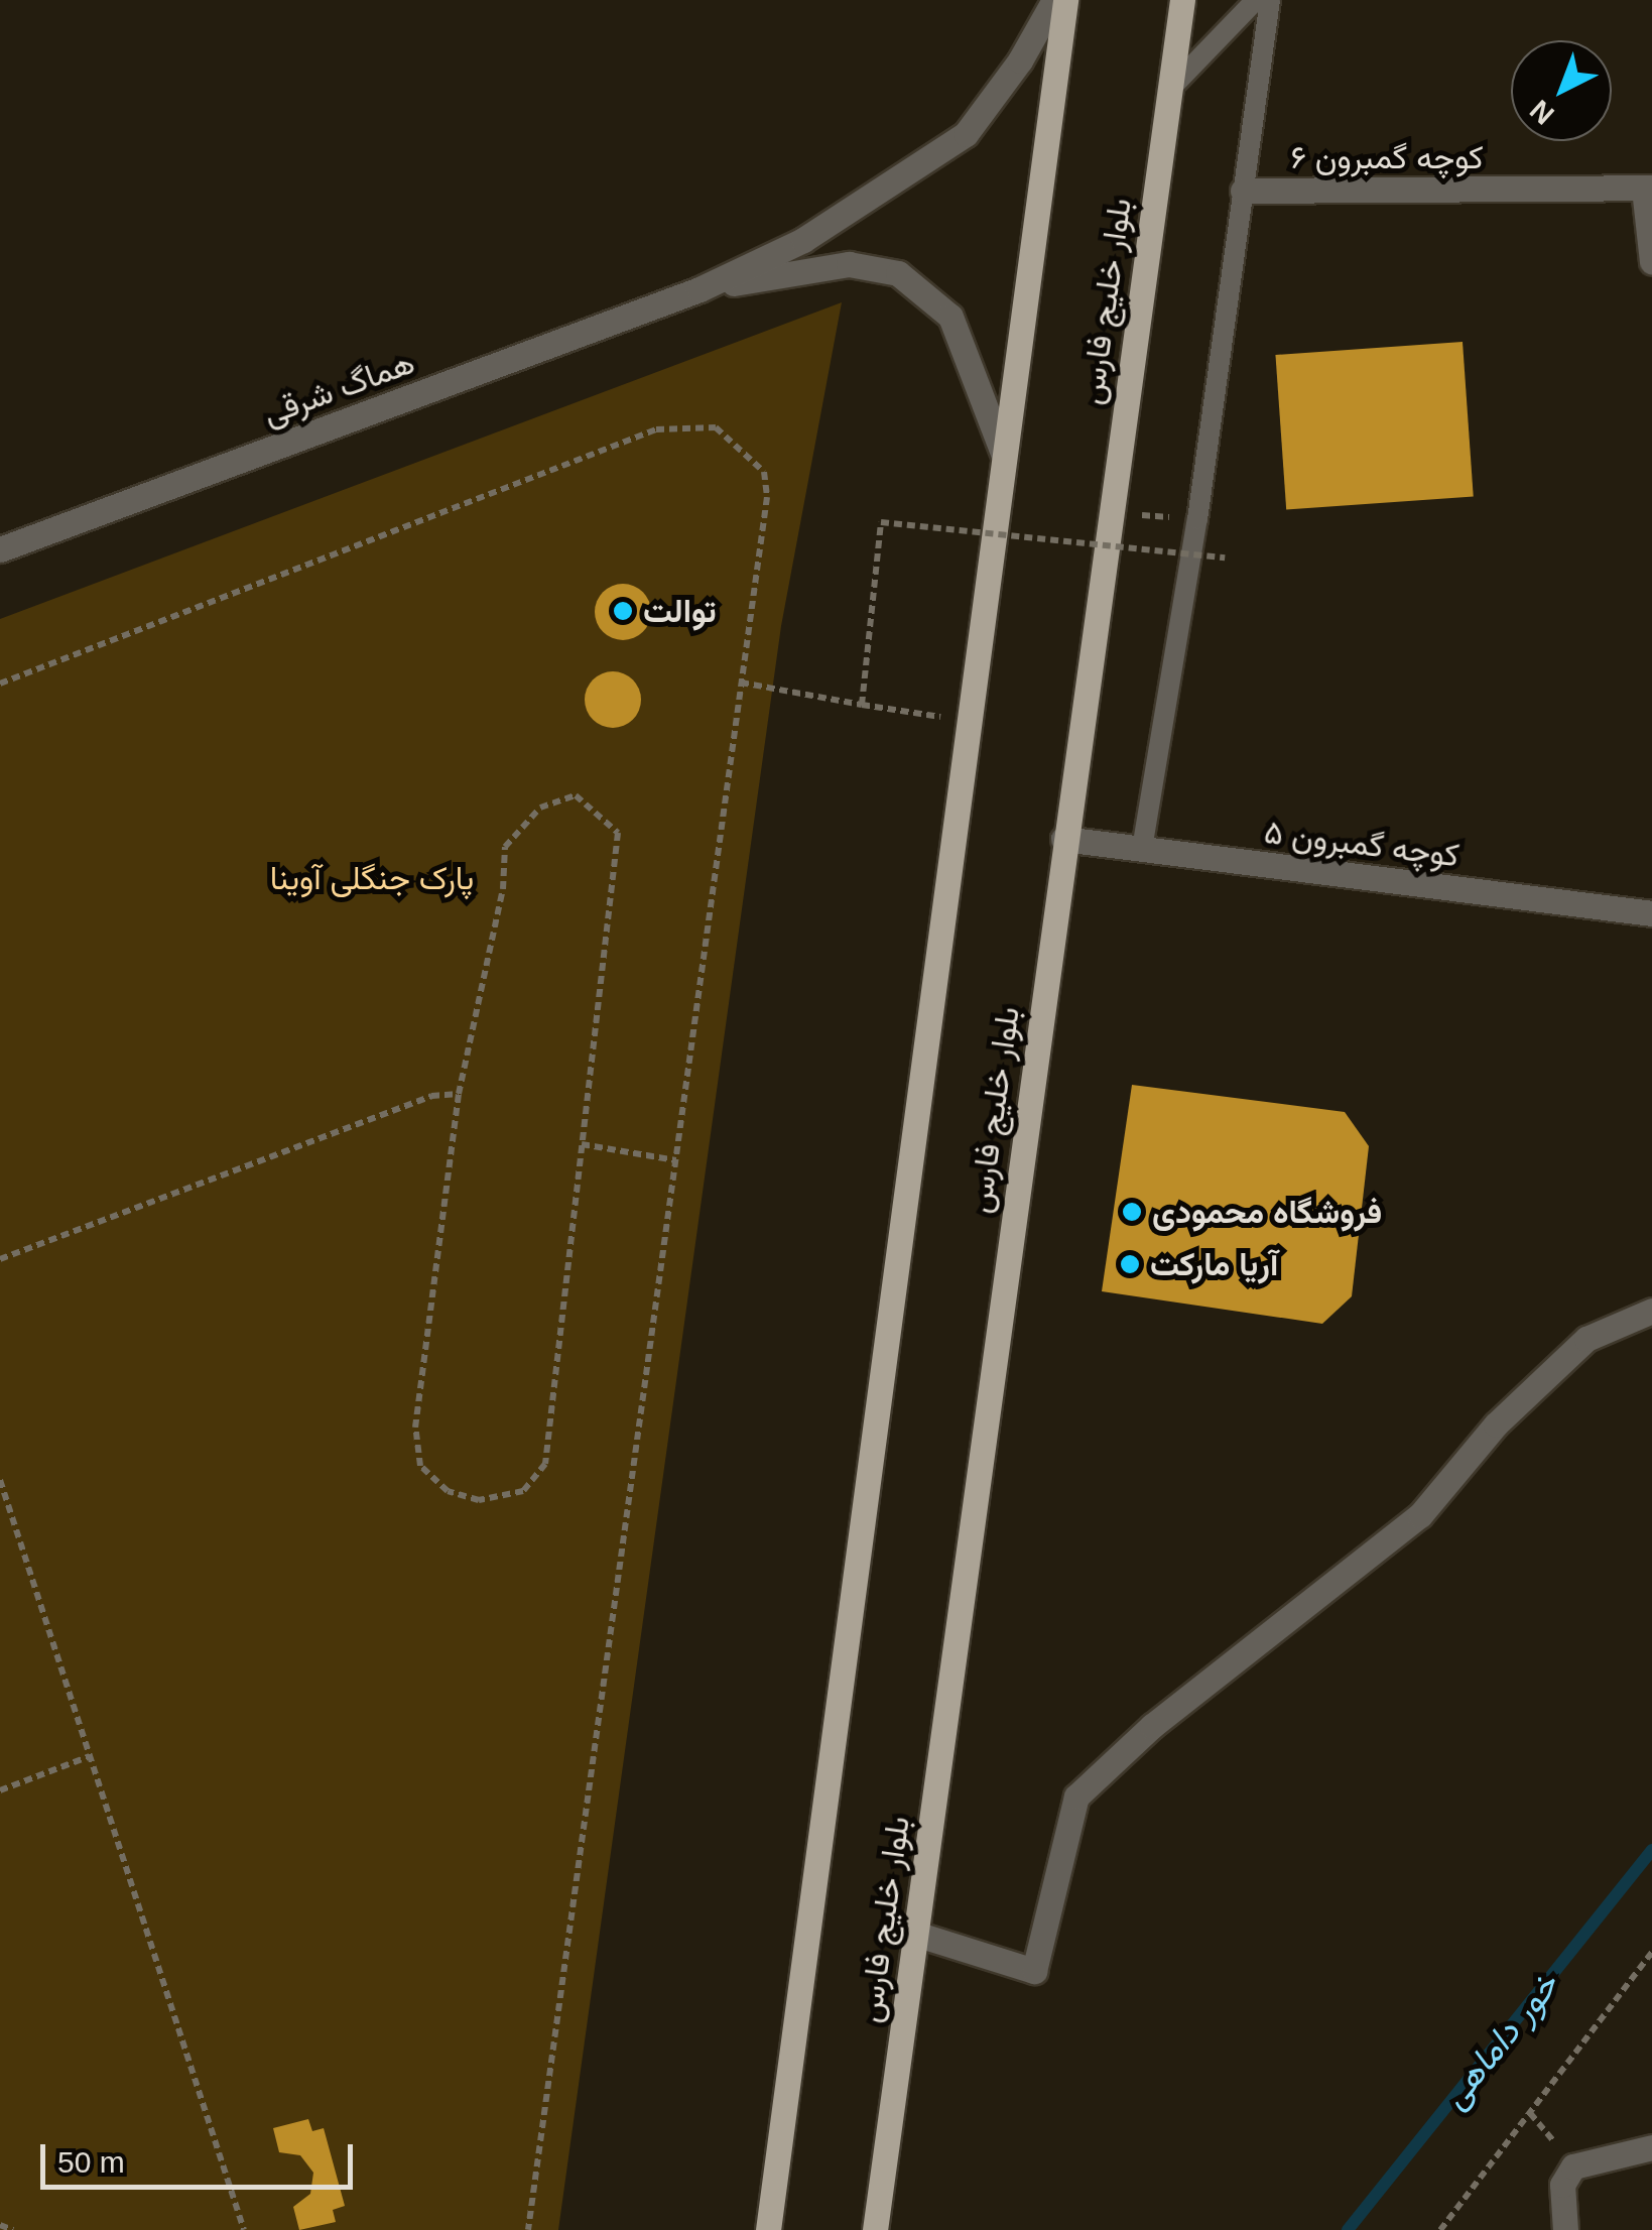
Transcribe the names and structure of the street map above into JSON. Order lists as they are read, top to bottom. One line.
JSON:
{"streets":{"main road":["بلوار خلیج فارس"],"street":["کوچه گمبرون ۶","هماگ شرقی","کوچه گمبرون ۵"]},"crossings":[["بلوار خلیج فارس","کوچه گمبرون ۵"]],"water":["خور داماهی"],"parks":["پارک جنگلی آوینا"],"places":["توالت","فروشگاه محمودی","آریا مارکت"],"scale_bar":"50 m","north":"bottom left"}
